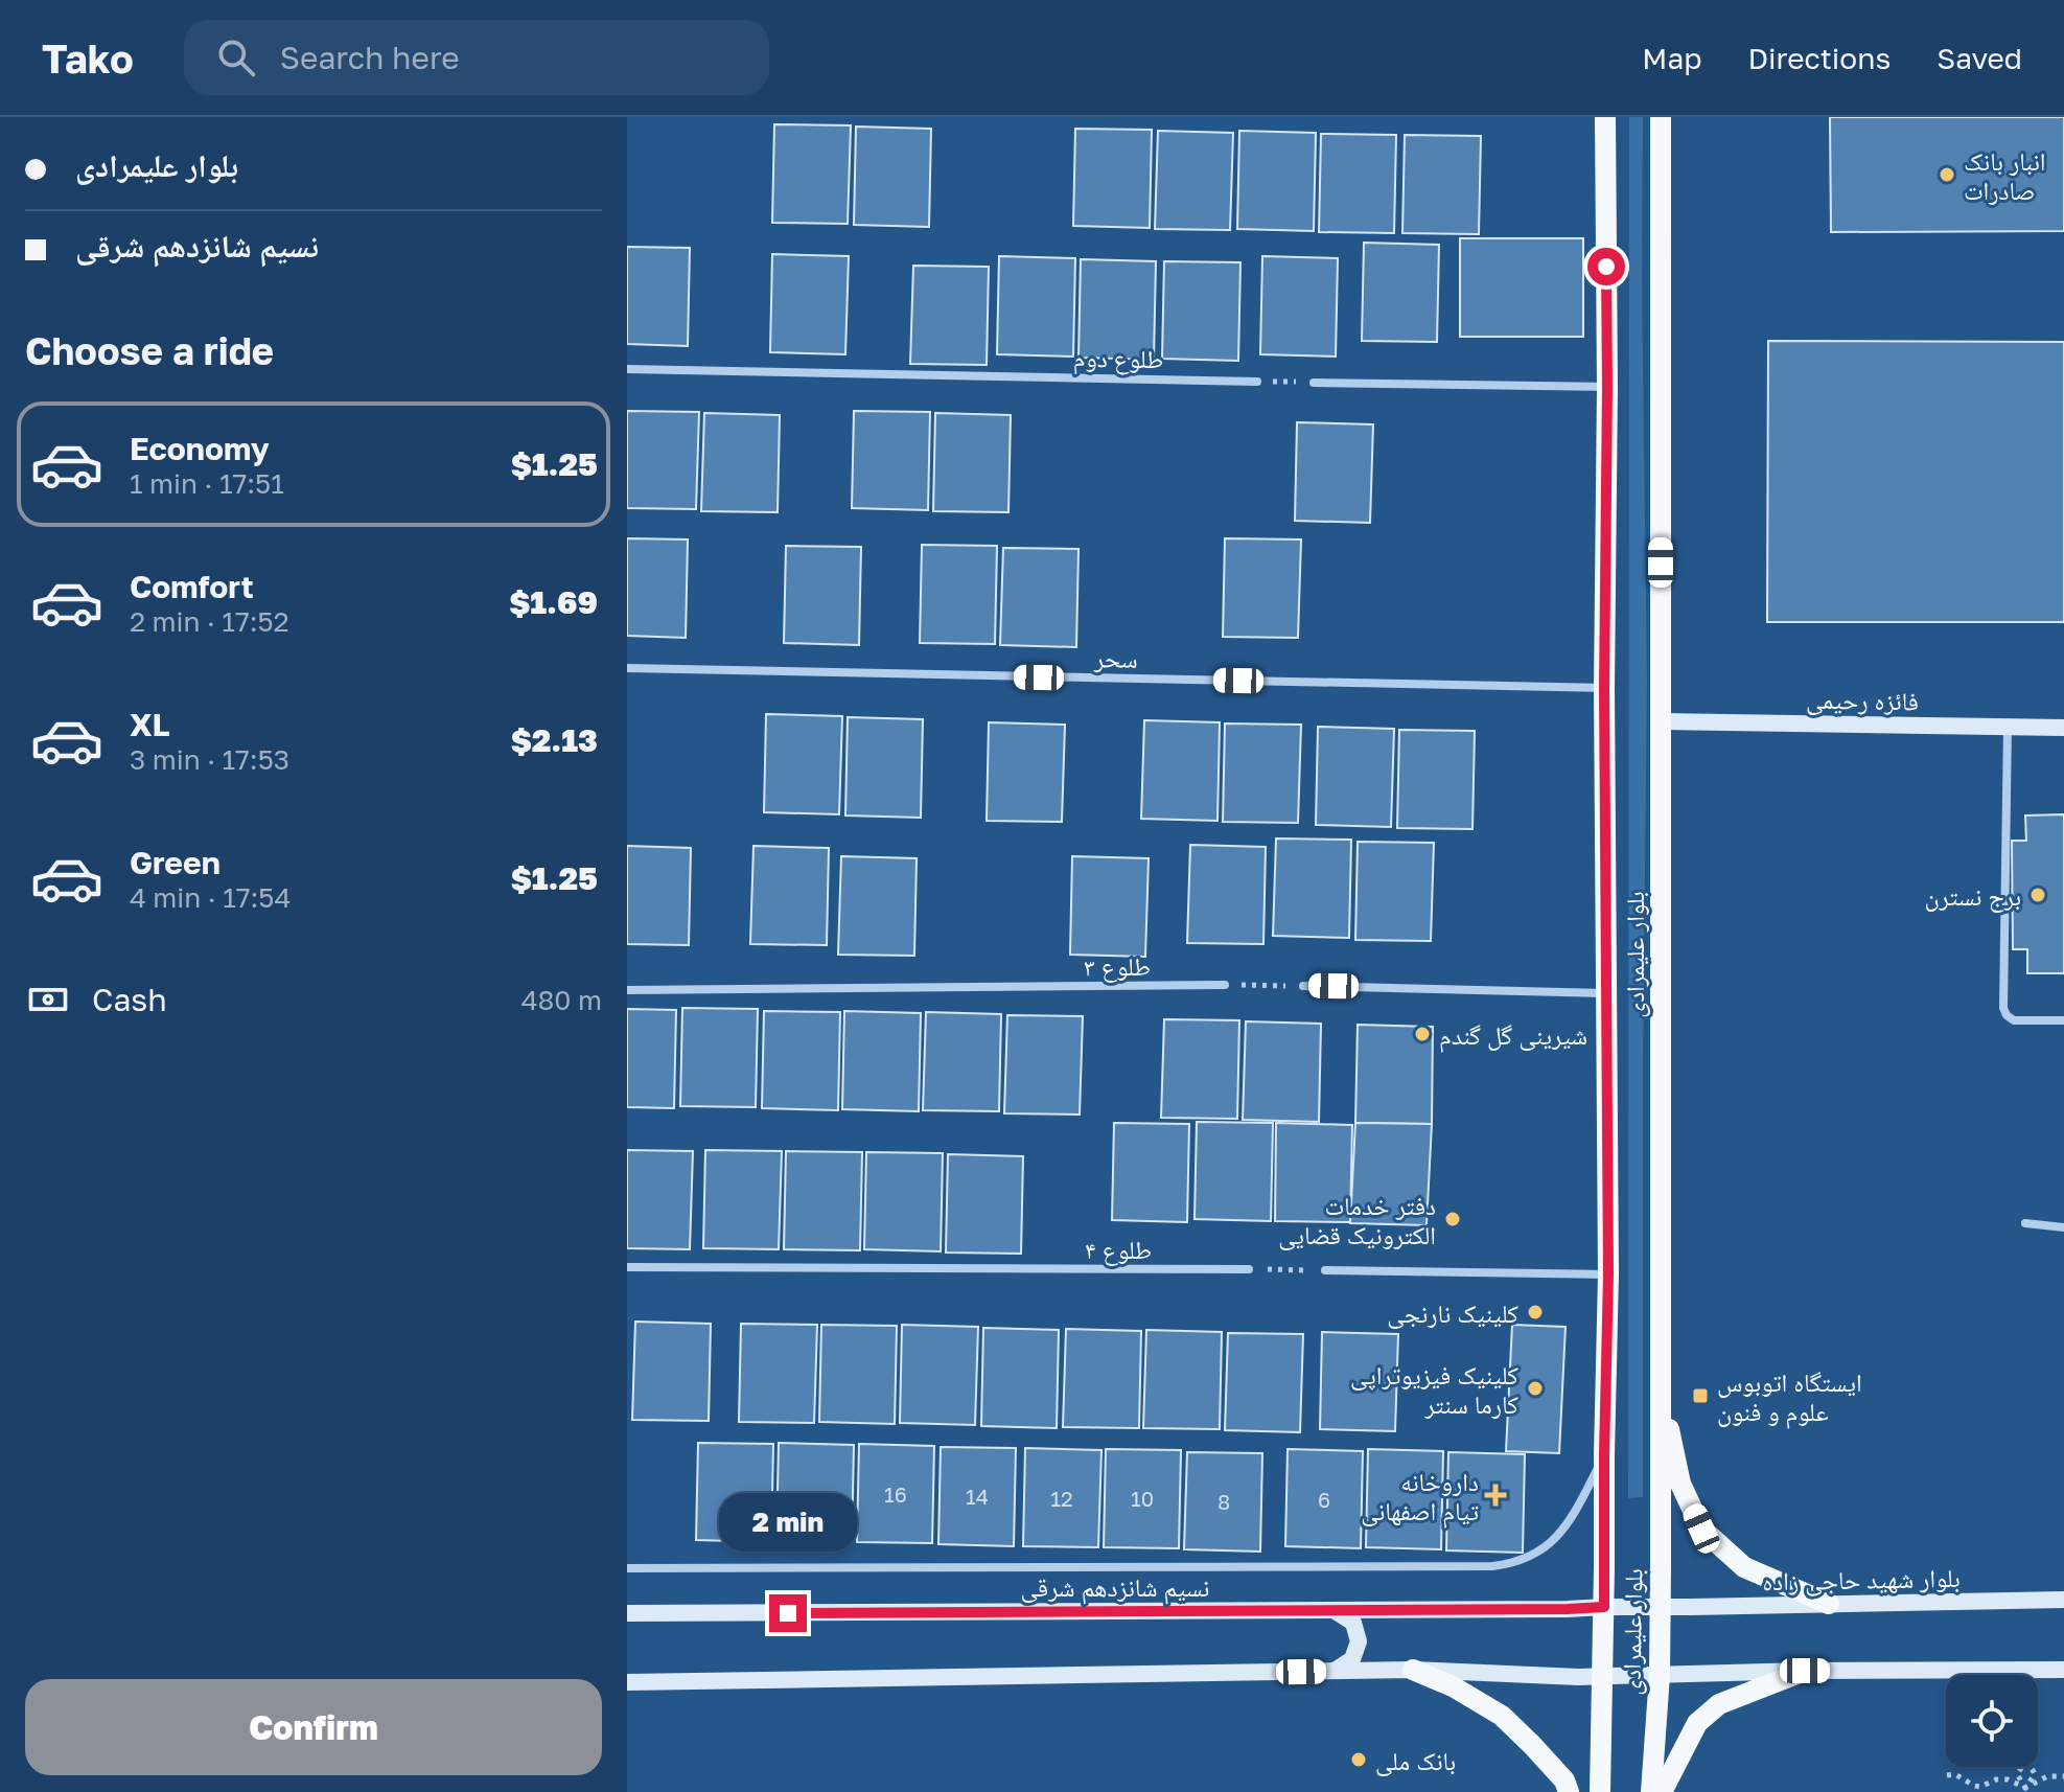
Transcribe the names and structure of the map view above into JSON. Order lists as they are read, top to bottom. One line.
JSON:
{"streets":{"main road":["فائزه رحیمی","بلوار علیمرادی","بلوار شهید حاجی زاده","نسیم شانزدهم شرقی"],"street":["طلوع دوم","سحر","طلوع ۳","طلوع ۴"]},"crossings":[["سحر","بلوار علیمرادی"],["فائزه رحیمی","بلوار علیمرادی"],["بلوار علیمرادی","بلوار شهید حاجی زاده"],["بلوار علیمرادی","نسیم شانزدهم شرقی"],["بلوار شهید حاجی زاده","نسیم شانزدهم شرقی"]],"places":{"other":["انبار بانک صادرات","برج نسترن","شیرینی گل گندم","دفتر خدمات الکترونیک قضایی","کلینیک نارنجی","کلینیک فیزیوتراپی کارما سنتر","بانک ملی"],"transit":["ایستگاه اتوبوس علوم و فنون"],"health":["داروخانه تیام اصفهانی"]},"house_numbers":["16","14","12","10","6","8"],"page":{"header":"Tako","search":"Search here","nav":["Map","Directions","Saved"],"banner":["بلوار علیمرادی","نسیم شانزدهم شرقی"],"heading":"Choose a ride","list":[{"name":"Economy","note":"1 min · 17:51","value":"$1.25"},{"name":"Comfort","note":"2 min · 17:52","value":"$1.69"},{"name":"XL","note":"3 min · 17:53","value":"$2.13"},{"name":"Green","note":"4 min · 17:54","value":"$1.25"}],"pay":["Cash","480 m"],"bubble":"2 min","buttons":"Confirm"}}
